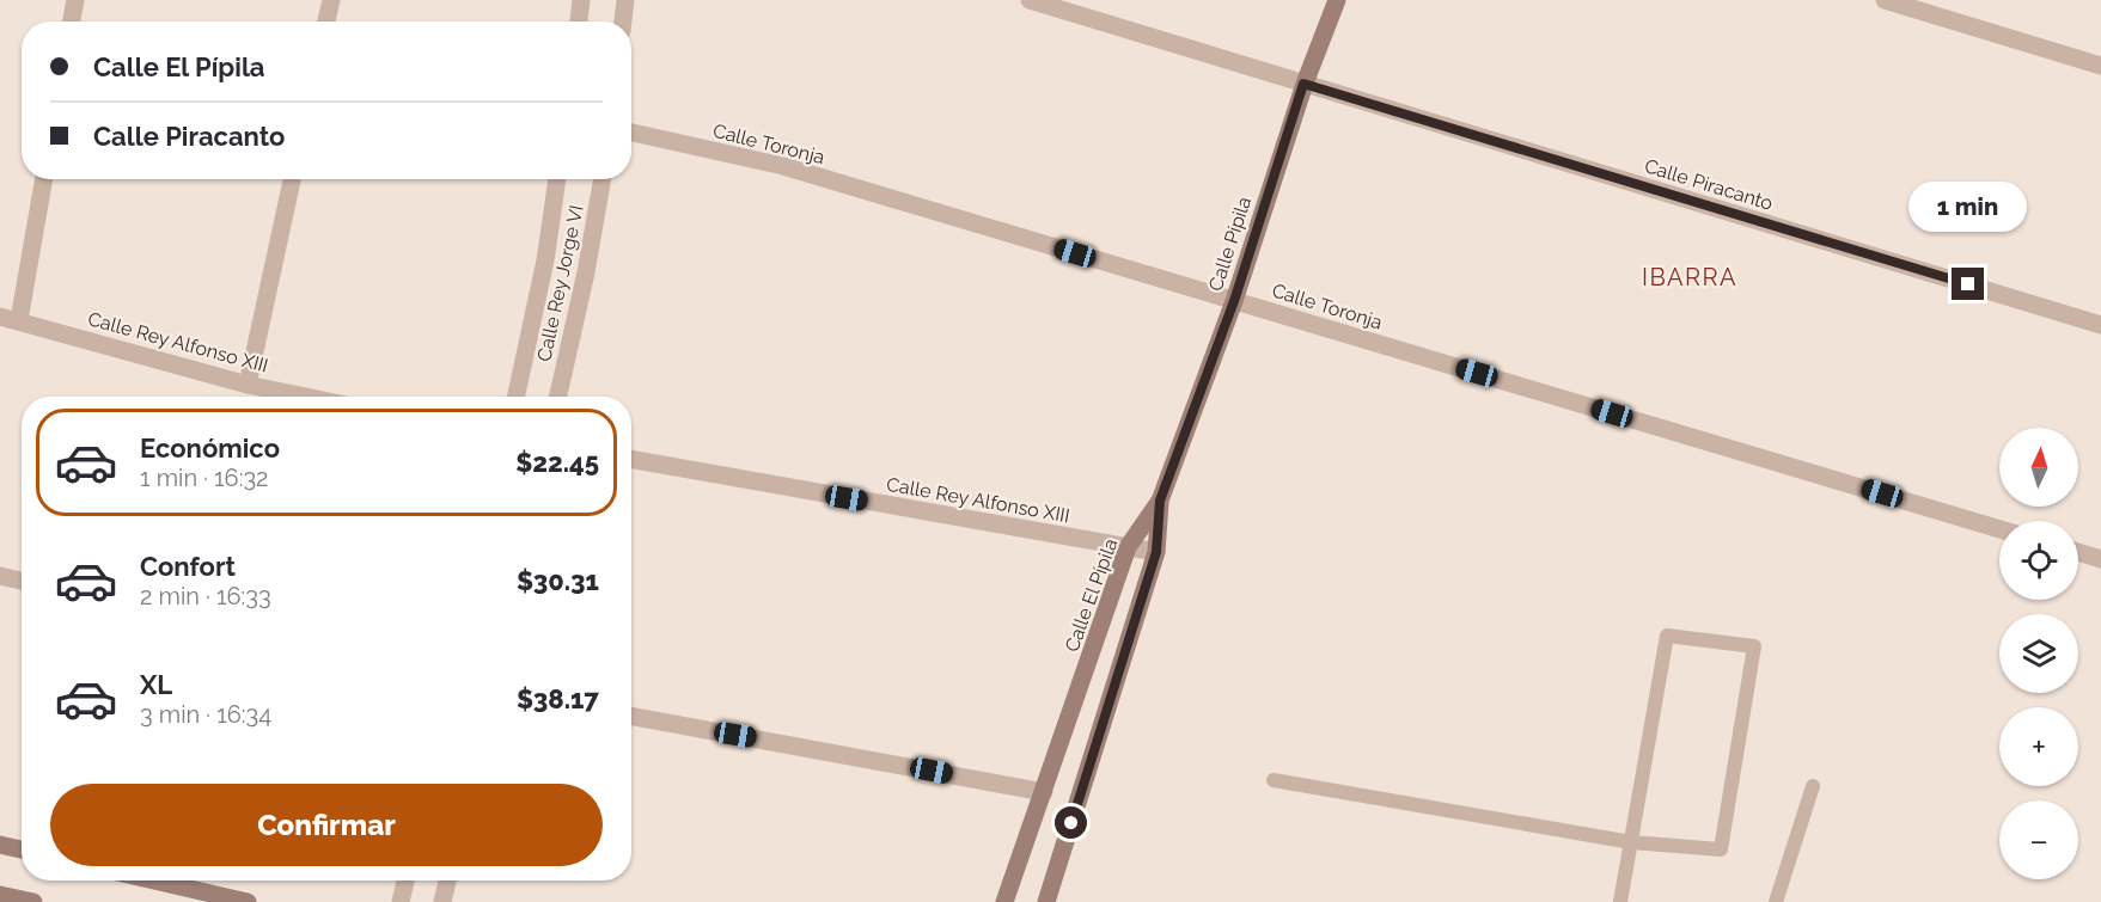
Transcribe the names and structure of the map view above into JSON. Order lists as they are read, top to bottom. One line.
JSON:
{"streets":{"street":["Calle Toronja","Calle Piracanto","Calle Pípila","Calle Rey Jorge VI","Calle Rey Alfonso XIII","Calle El Pípila"]},"crossings":[["Calle Toronja","Calle Pípila"],["Calle Piracanto","Calle Pípila"],["Calle Pípila","Calle El Pípila"],["Calle Rey Alfonso XIII","Calle El Pípila"]],"districts":["IBARRA"],"north":"top","page":{"banner":["Calle El Pípila","Calle Piracanto"],"bubble":"1 min","list":[{"name":"Económico","note":"1 min · 16:32","value":"$22.45"},{"name":"Confort","note":"2 min · 16:33","value":"$30.31"},{"name":"XL","note":"3 min · 16:34","value":"$38.17"}],"map_buttons":["+","−"],"buttons":"Confirmar"}}
